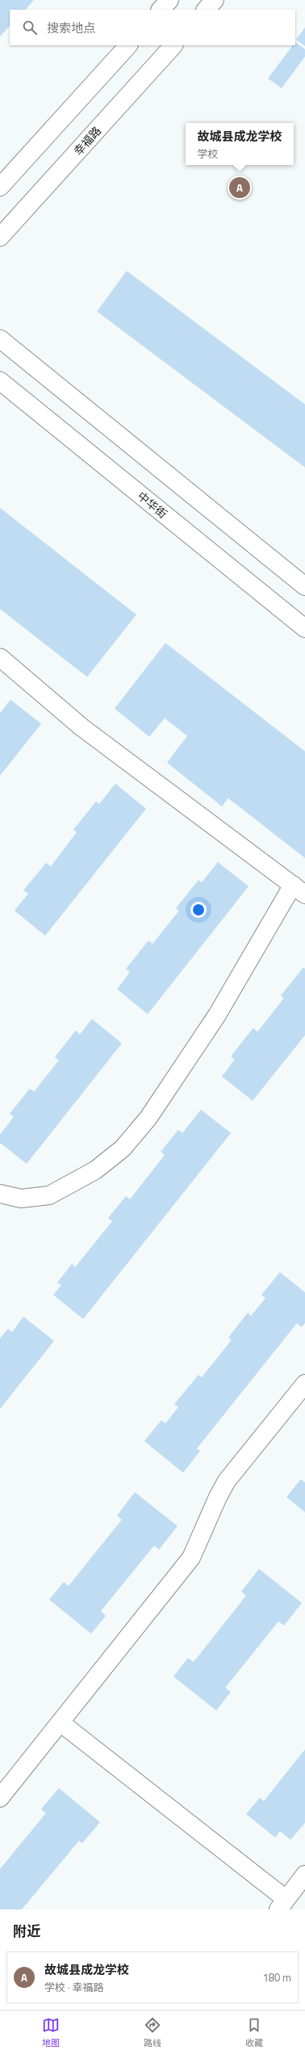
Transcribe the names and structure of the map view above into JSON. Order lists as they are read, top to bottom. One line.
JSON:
{"streets":{"main road":["幸福路","中华街"]},"page":{"search":"搜索地点","popup":["故城县成龙学校","学校"],"pins":"A","heading":"附近","list":[{"mark":"A","name":"故城县成龙学校","note":"学校 · 幸福路","value":"180 m"}],"nav":["地图","路线","收藏"]}}
